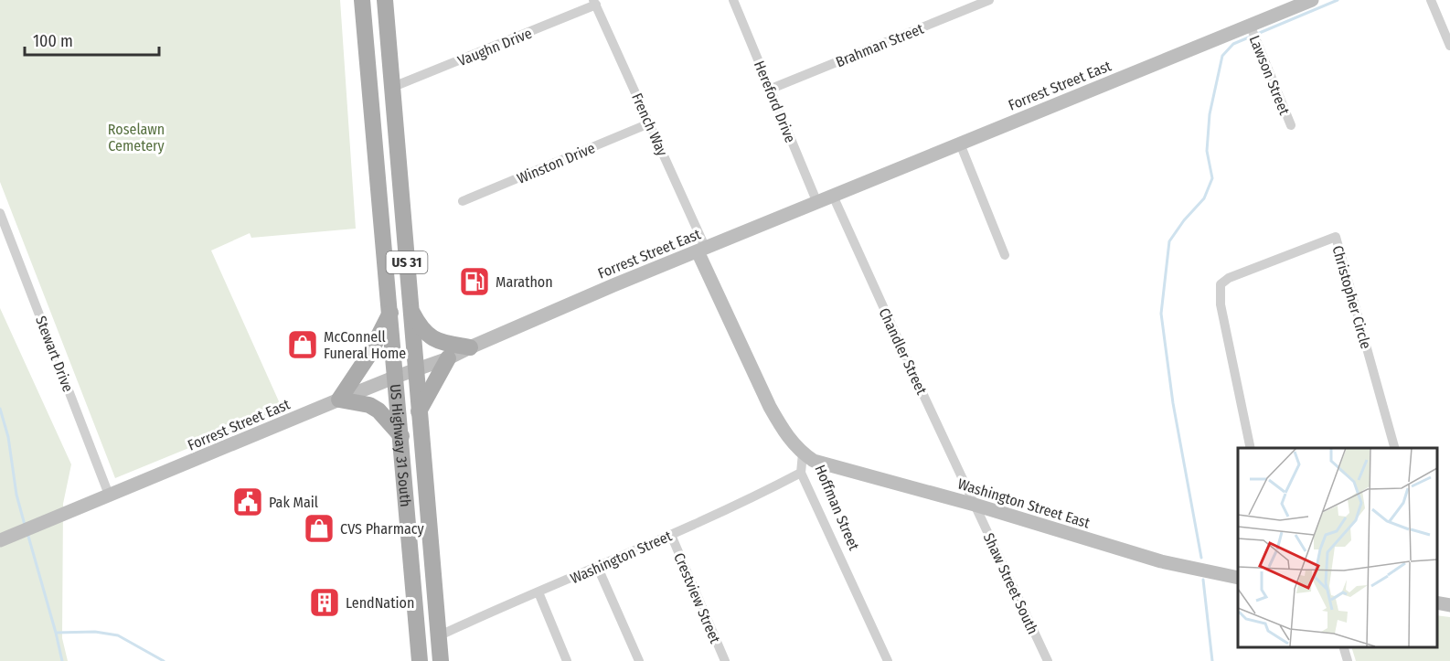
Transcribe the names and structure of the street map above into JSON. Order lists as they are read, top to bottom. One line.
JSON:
{"streets":{"main road":["US 31","US Highway 31 South"],"street":["Brahman Street","Vaughn Drive","Lawson Street","Forrest Street East","Hereford Drive","French Way","Winston Drive","Christopher Circle","Chandler Street","Stewart Drive","Washington Street East","Hoffman Street","Washington Street","Shaw Street South","Crestview Street"]},"crossings":[["Brahman Street","Hereford Drive"],["Vaughn Drive","French Way"],["Vaughn Drive","US Highway 31 South"],["Lawson Street","Forrest Street East"],["Forrest Street East","Hereford Drive"],["Forrest Street East","French Way"],["Forrest Street East","Chandler Street"],["Forrest Street East","Stewart Drive"],["Forrest Street East","US Highway 31 South"],["Forrest Street East","Hoffman Street"],["French Way","Winston Drive"],["French Way","Hoffman Street"],["Chandler Street","Washington Street East"],["Chandler Street","Shaw Street South"],["US Highway 31 South","Washington Street"],["Washington Street East","Hoffman Street"],["Washington Street East","Shaw Street South"],["Hoffman Street","Washington Street"],["Washington Street","Crestview Street"]],"parks":["Roselawn Cemetery"],"places":{"fuel station":["Marathon"],"shop":["McConnell Funeral Home","CVS Pharmacy"],"public building":["Pak Mail"],"building":["LendNation"]},"scale_bar":"100 m"}
